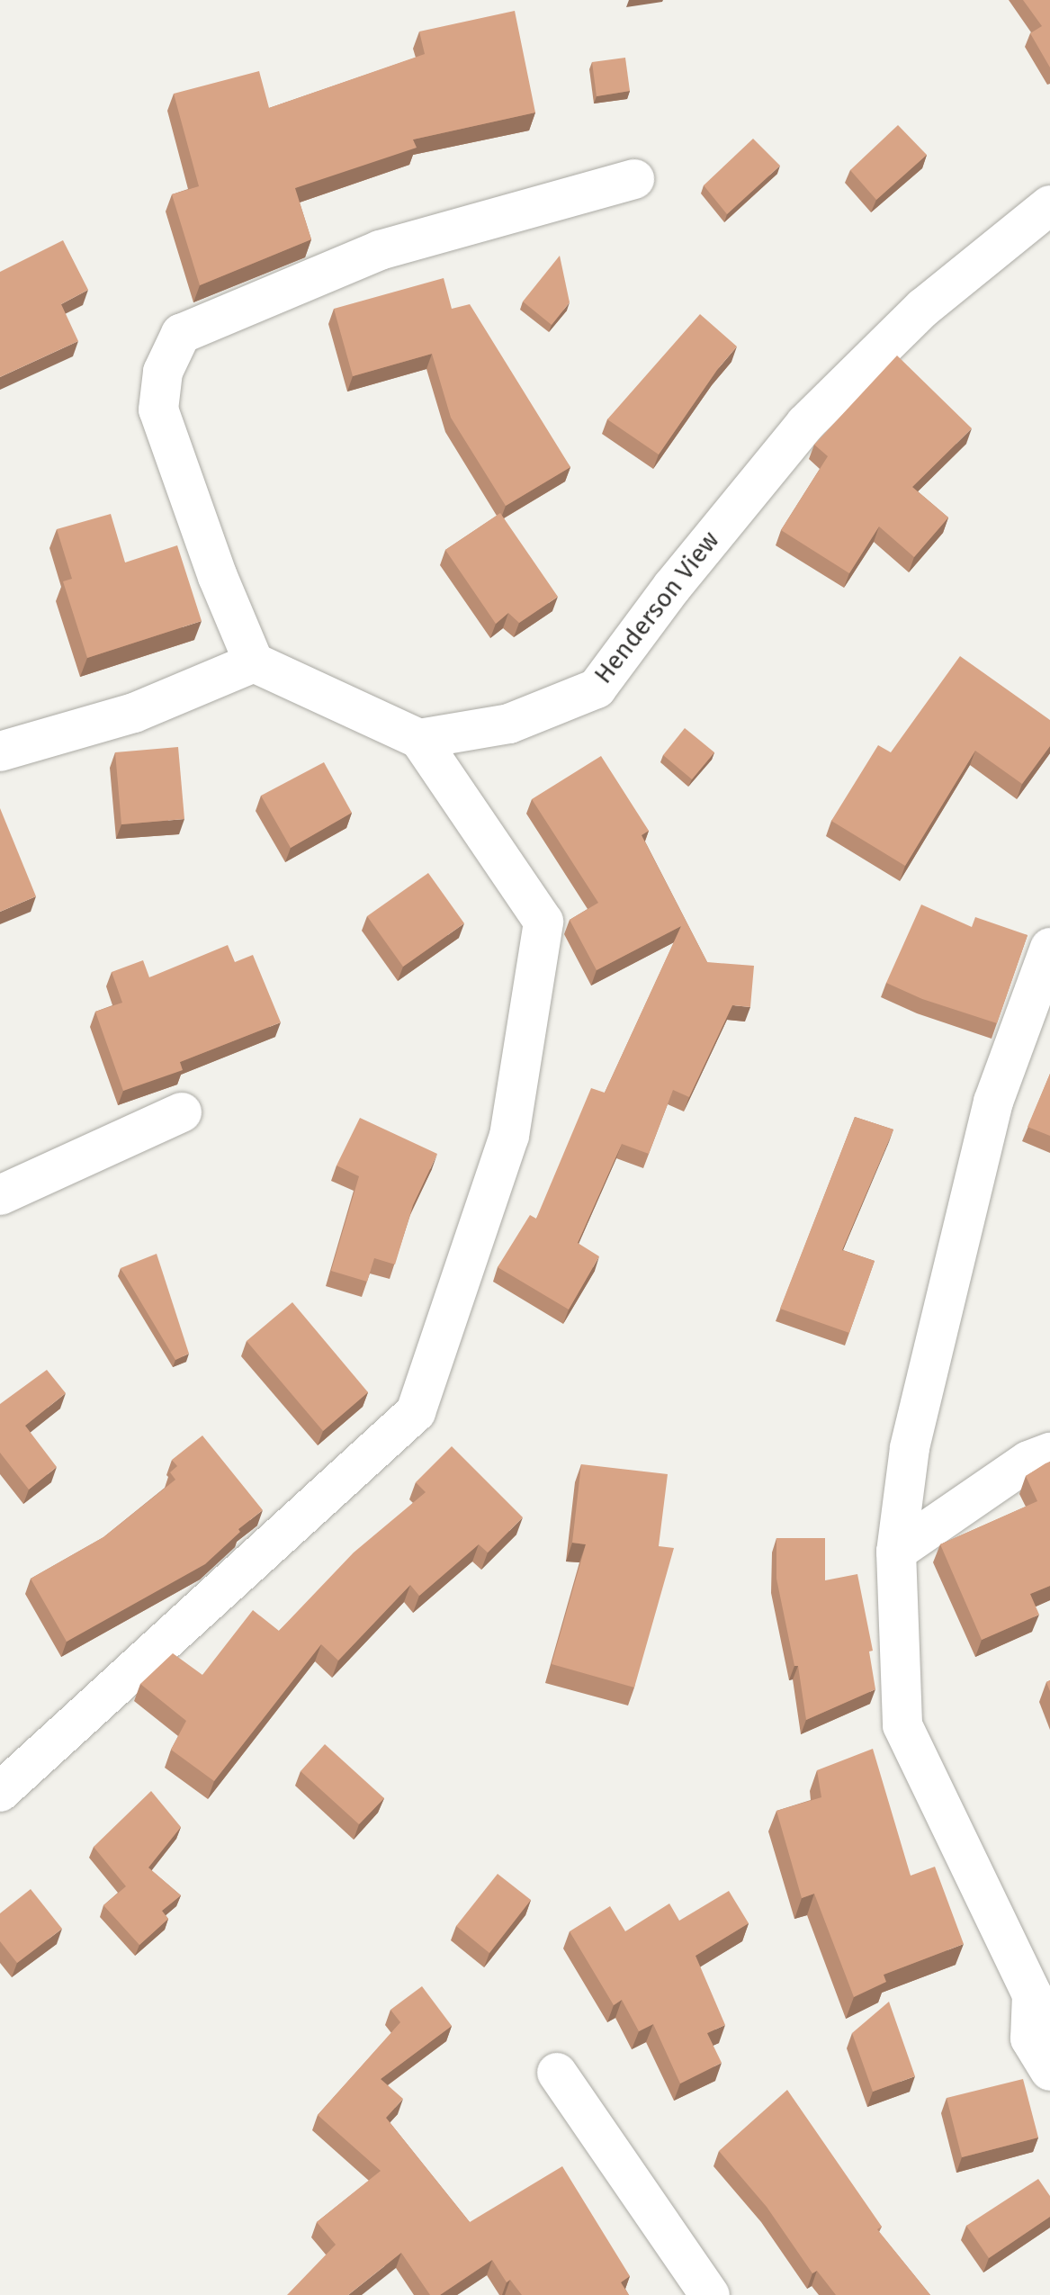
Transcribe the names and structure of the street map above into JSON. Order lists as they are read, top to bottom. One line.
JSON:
{"streets":{"street":["Henderson View"]}}
